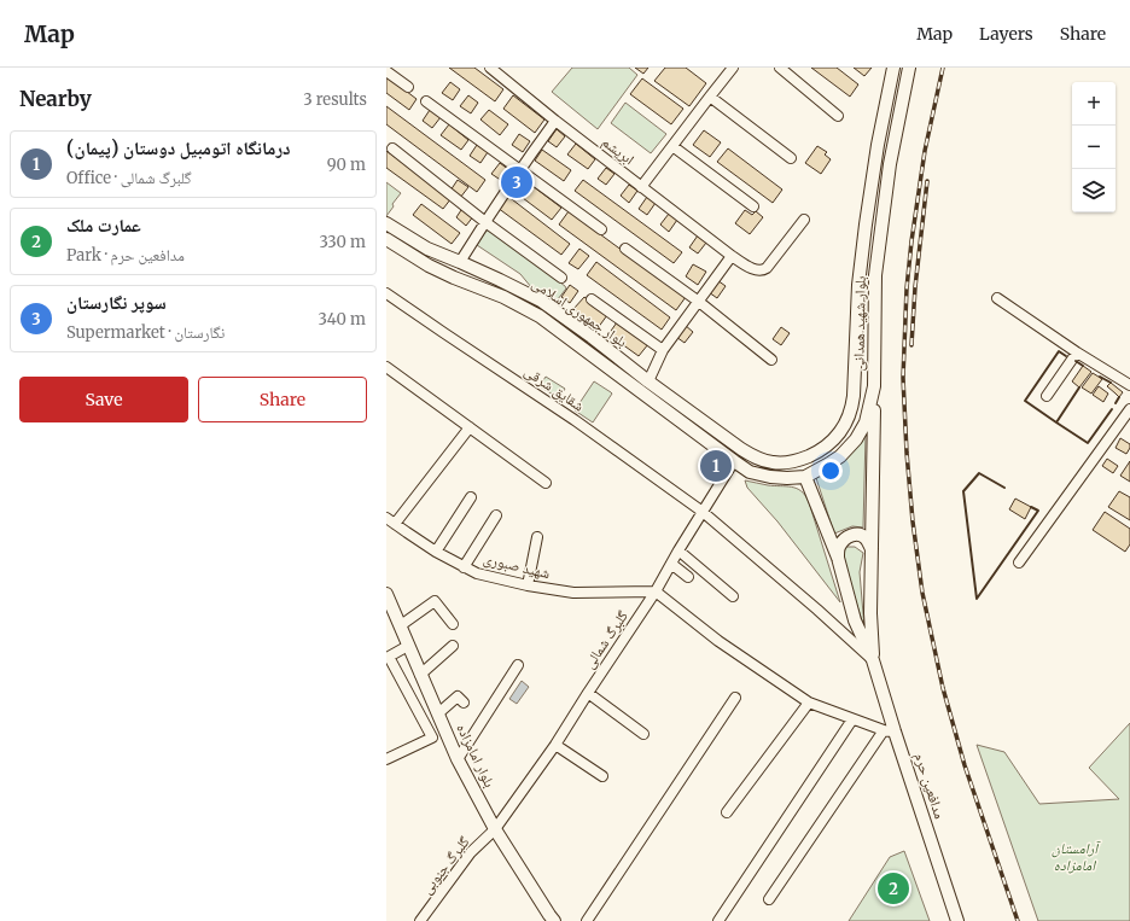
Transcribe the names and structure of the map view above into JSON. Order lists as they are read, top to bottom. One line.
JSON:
{"streets":{"main road":["بلوار جمهوری اسلامی","بلوار شهید همدانی","بلوار امامزاده","مدافعین حرم"],"street":["ابریشم","شقایق شرقی","شهید صبوری","گلبرگ شمالی","گلبرگ جنوبی"]},"crossings":[["بلوار جمهوری اسلامی","بلوار شهید همدانی"],["بلوار جمهوری اسلامی","گلبرگ شمالی"],["بلوار شهید همدانی","گلبرگ شمالی"],["بلوار شهید همدانی","مدافعین حرم"],["شقایق شرقی","گلبرگ شمالی"],["شقایق شرقی","مدافعین حرم"],["شهید صبوری","گلبرگ شمالی"],["گلبرگ شمالی","بلوار امامزاده"],["گلبرگ شمالی","گلبرگ جنوبی"],["بلوار امامزاده","گلبرگ جنوبی"]],"parks":["آرامستان امامزاده"],"page":{"header":"Map","nav":["Map","Layers","Share"],"heading":["Nearby","3 results"],"map_buttons":["+","−"],"list":[{"mark":"1","name":"درمانگاه اتومبیل دوستان (پیمان)","note":"Office · گلبرگ شمالی","value":"90 m"},{"mark":"2","name":"عمارت ملک","note":"Park · مدافعین حرم","value":"330 m"},{"mark":"3","name":"سوپر نگارستان","note":"Supermarket · نگارستان","value":"340 m"}],"pins":["3","1","2"],"buttons":["Save","Share"]}}
